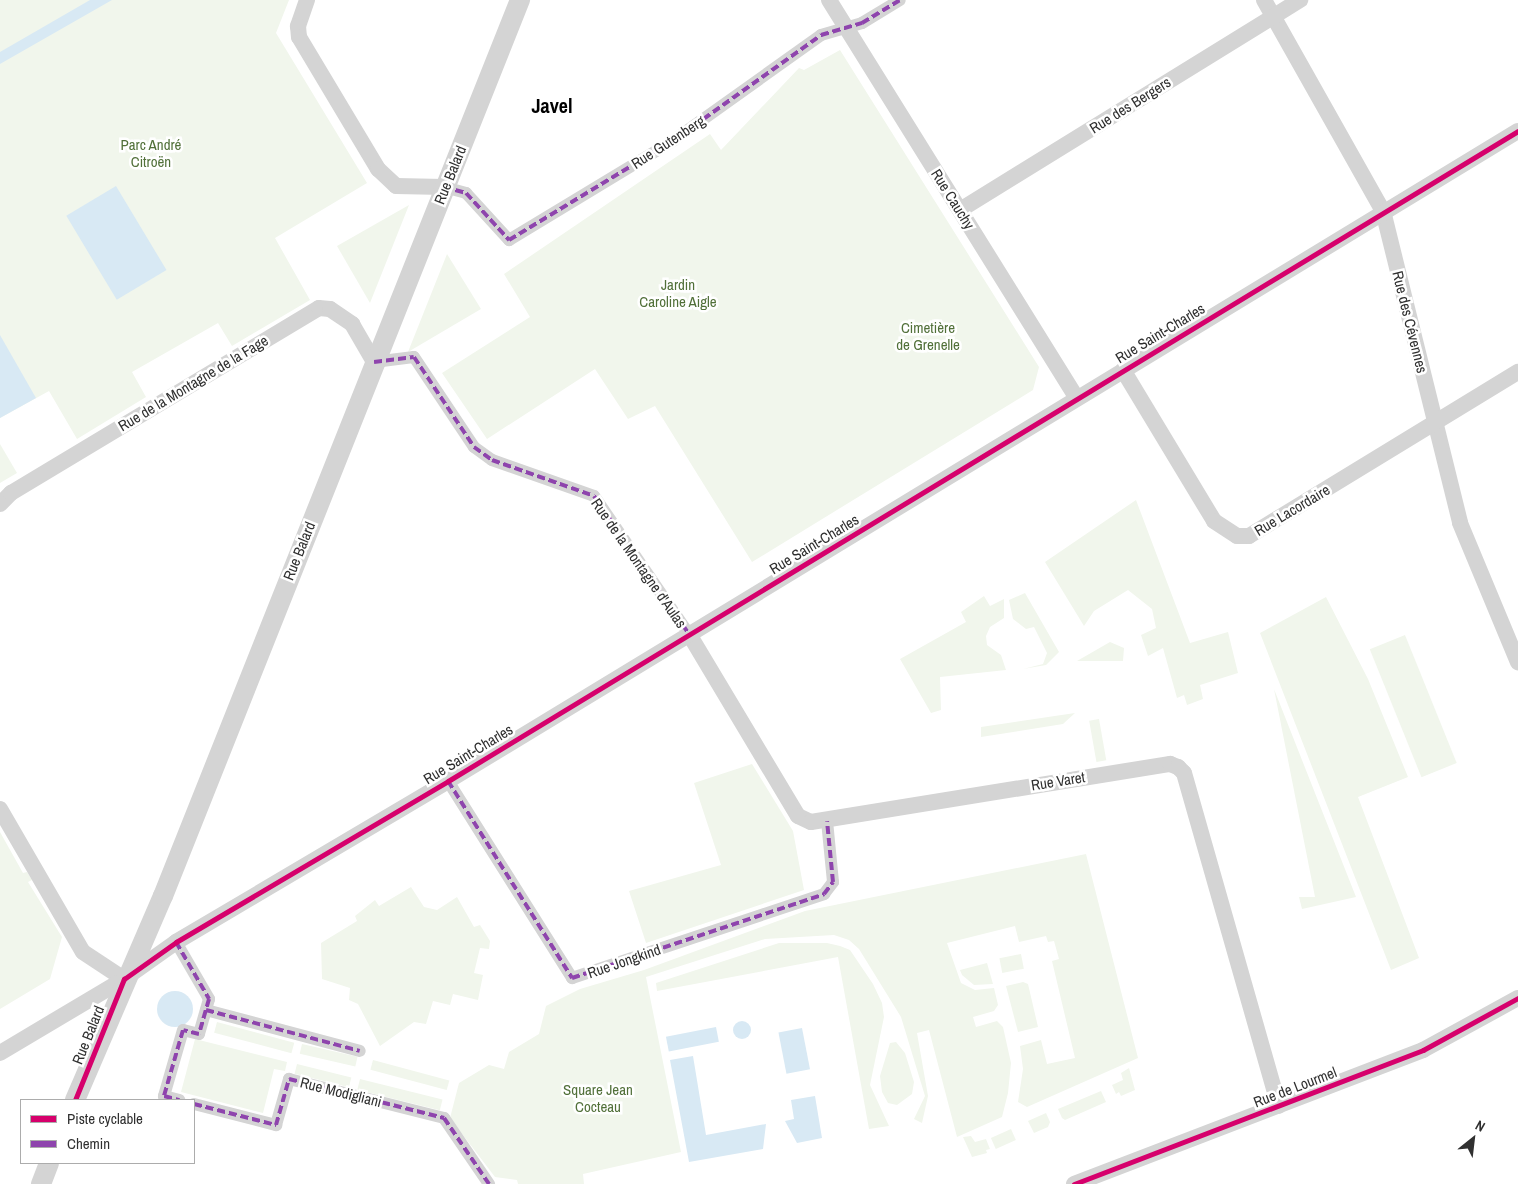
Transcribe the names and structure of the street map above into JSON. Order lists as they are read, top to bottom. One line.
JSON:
{"streets":{"street":["Rue des Bergers","Rue Gutenberg","Rue Balard","Rue Cauchy","Rue des Cévennes","Rue Saint-Charles","Rue de la Montagne de la Fage","Rue Lacordaire","Rue de la Montagne d'Aulas","Rue Varet","Rue Jongkind","Rue de Lourmel","Rue Modigliani"]},"crossings":[["Rue des Bergers","Rue Cauchy"],["Rue des Bergers","Rue des Cévennes"],["Rue Gutenberg","Rue Balard"],["Rue Gutenberg","Rue Cauchy"],["Rue Balard","Rue Saint-Charles"],["Rue Balard","Rue de la Montagne de la Fage"],["Rue Balard","Rue de la Montagne d'Aulas"],["Rue Cauchy","Rue Saint-Charles"],["Rue des Cévennes","Rue Saint-Charles"],["Rue des Cévennes","Rue Lacordaire"],["Rue Saint-Charles","Rue Lacordaire"],["Rue Saint-Charles","Rue de la Montagne d'Aulas"],["Rue Saint-Charles","Rue Varet"],["Rue Saint-Charles","Rue Jongkind"],["Rue de la Montagne de la Fage","Rue de la Montagne d'Aulas"],["Rue de la Montagne d'Aulas","Rue Varet"],["Rue Varet","Rue Jongkind"],["Rue Varet","Rue de Lourmel"]],"districts":["Javel"],"parks":["Parc André Citroën","Jardin Caroline Aigle","Cimetière de Grenelle","Square Jean Cocteau"],"legend":["Piste cyclable","Chemin"],"north":"top right"}
